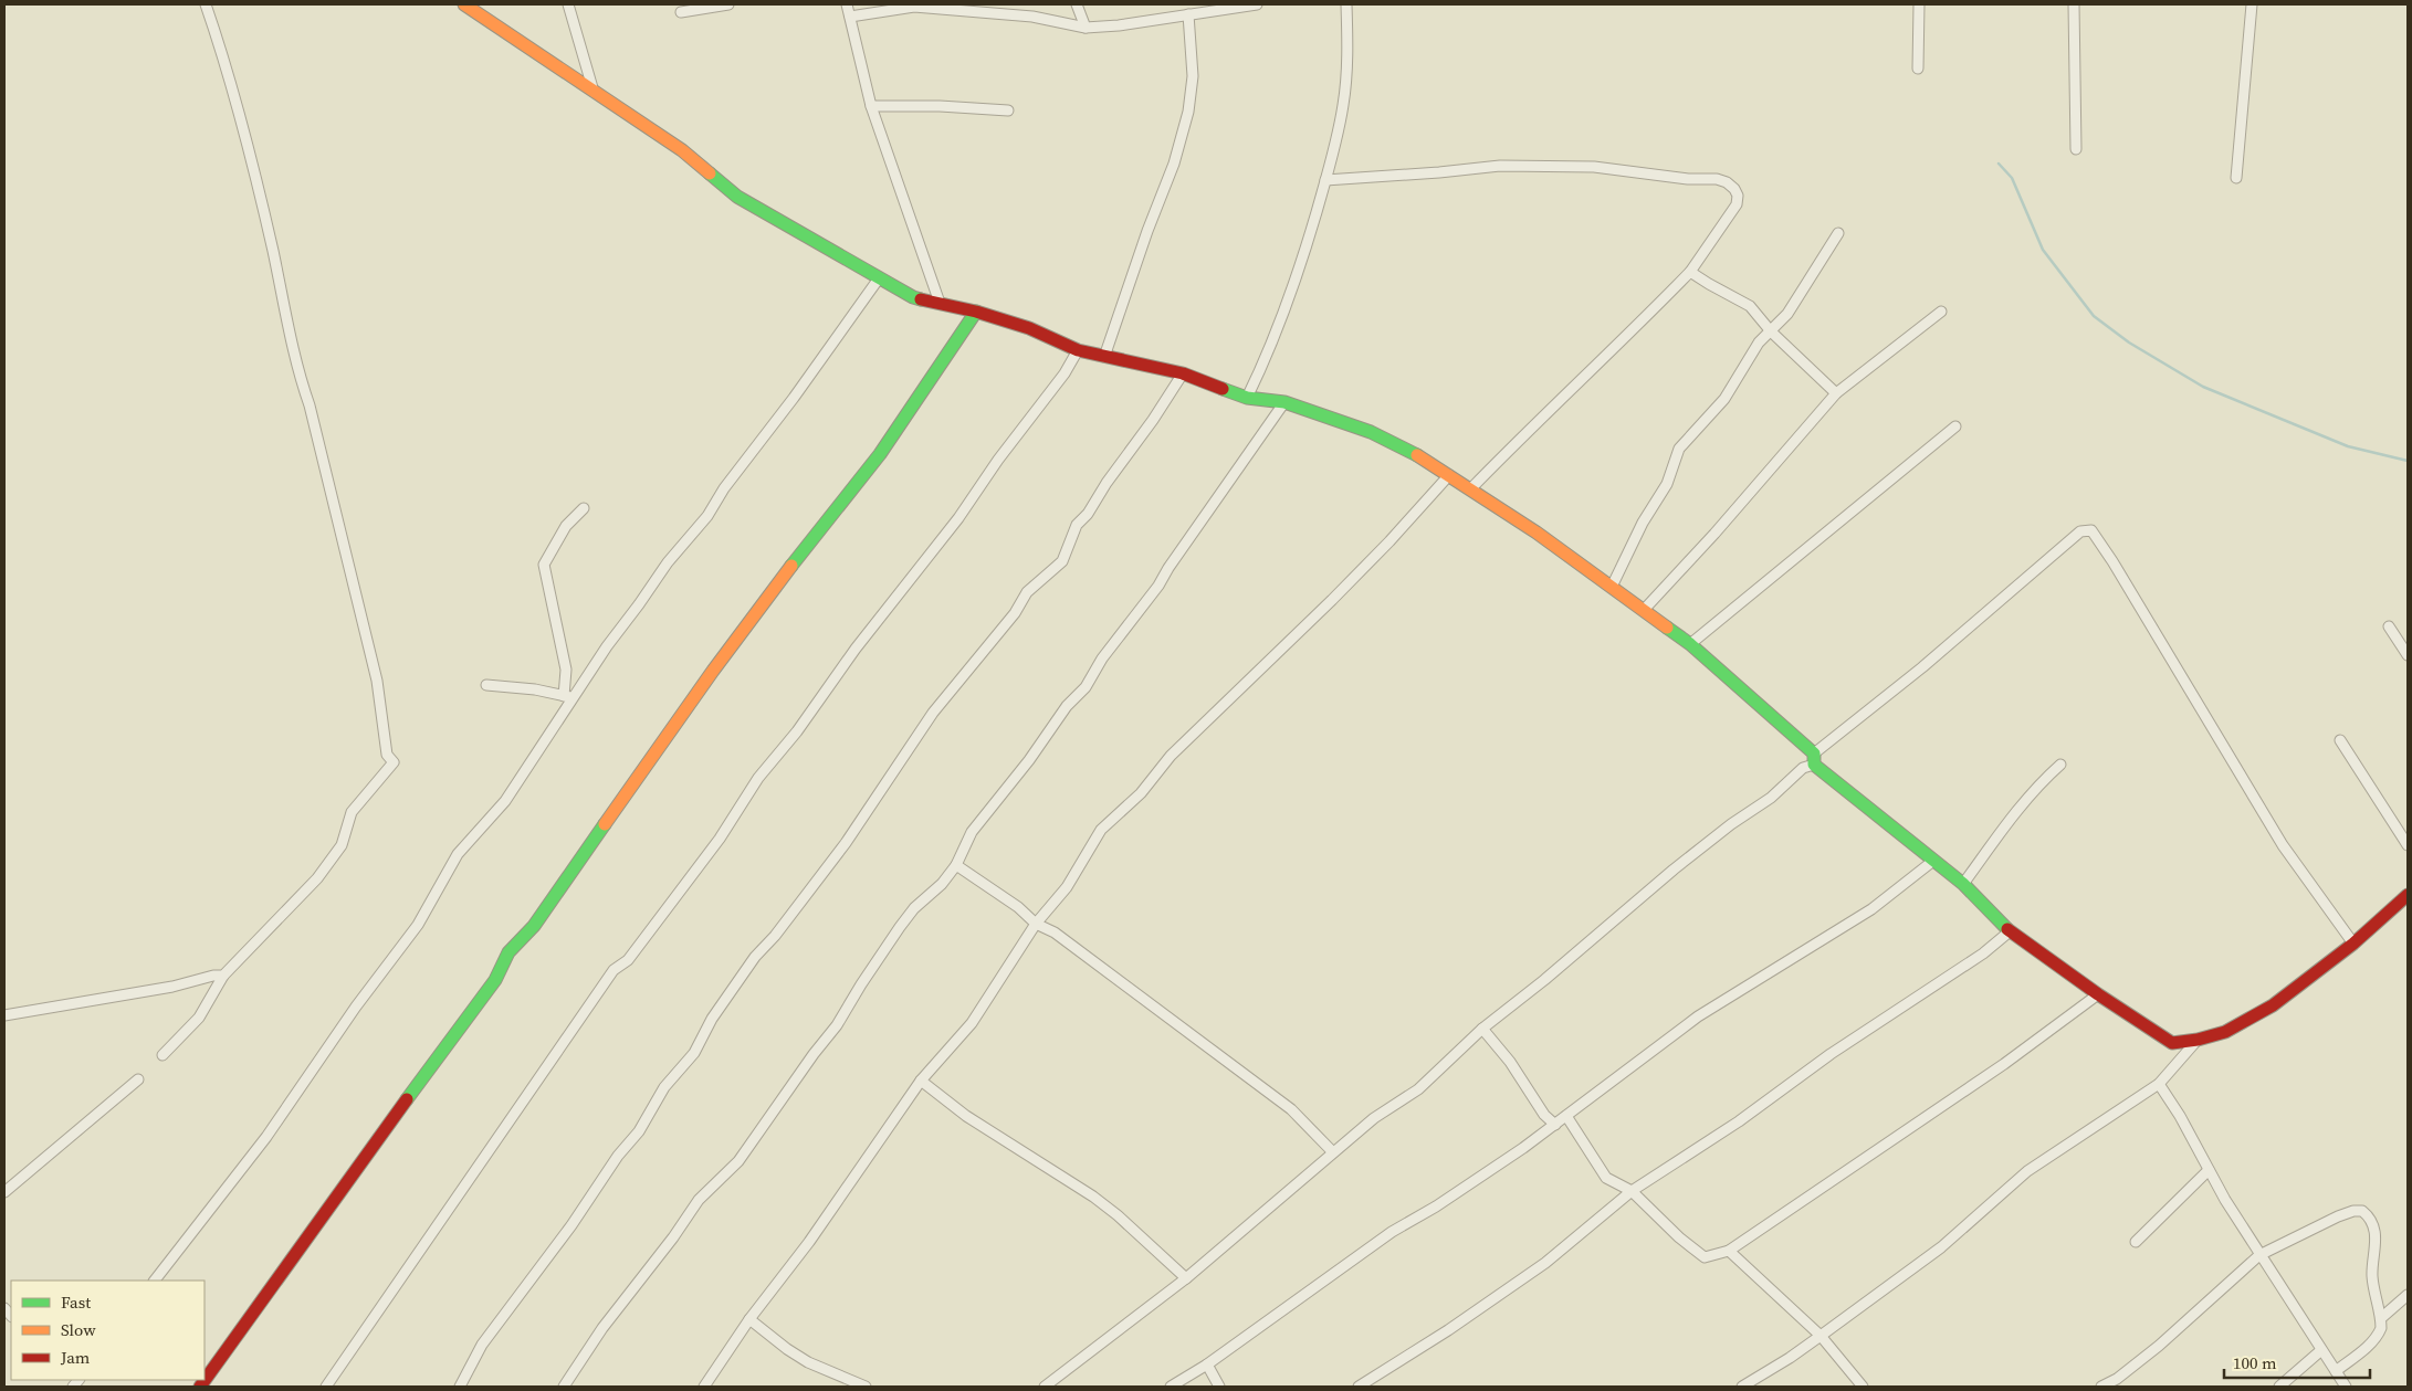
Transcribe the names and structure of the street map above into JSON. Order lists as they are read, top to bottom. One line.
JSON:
{"legend":["Fast","Slow","Jam"],"scale_bar":"100 m"}
